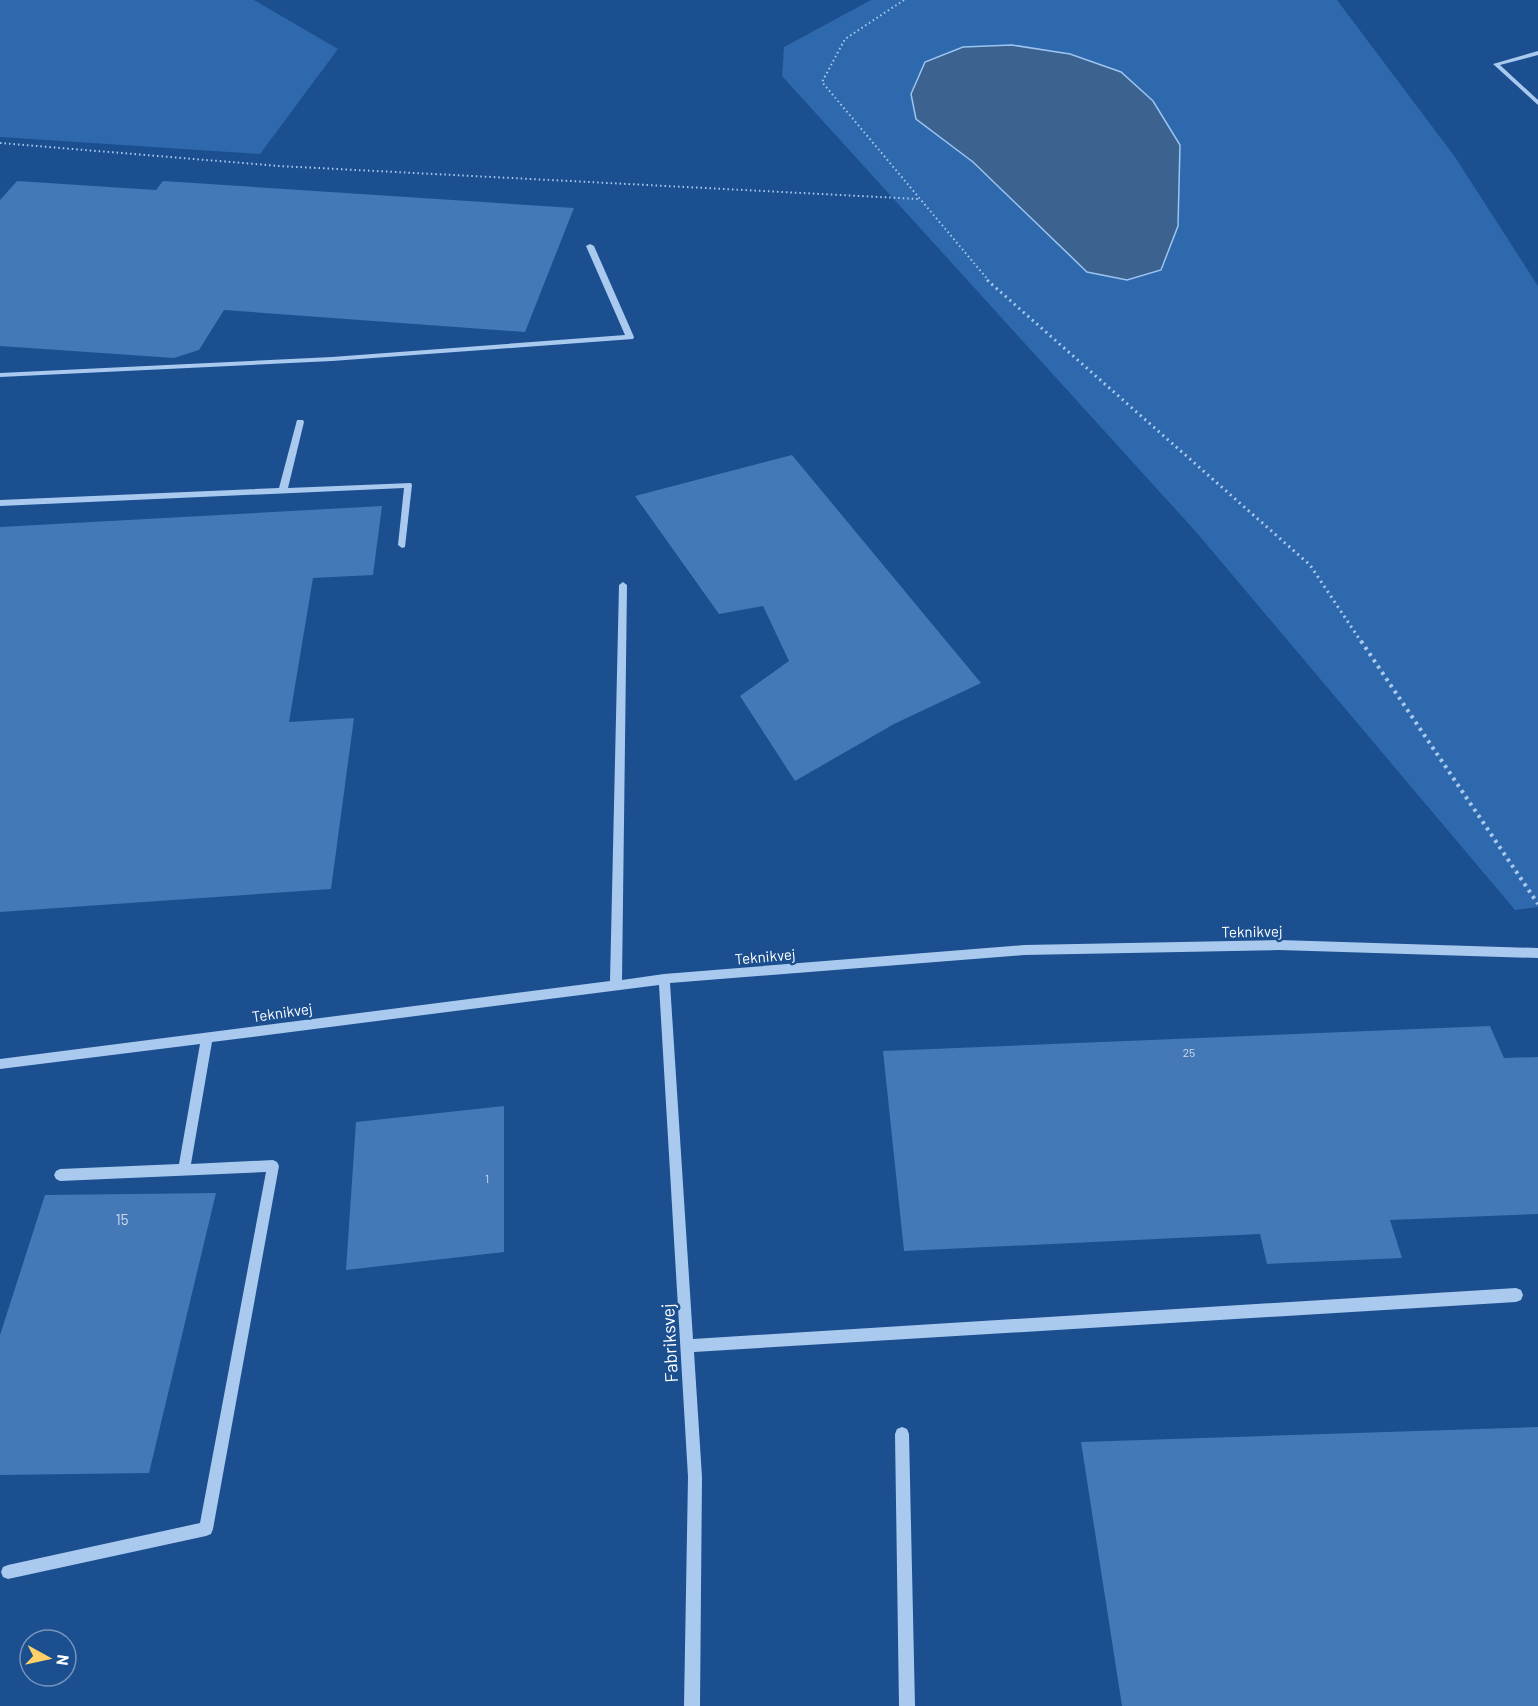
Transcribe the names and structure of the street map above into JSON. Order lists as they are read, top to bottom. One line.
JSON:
{"streets":{"street":["Teknikvej","Fabriksvej"]},"crossings":[["Teknikvej","Fabriksvej"]],"house_numbers":["25","1","15"],"north":"right"}
